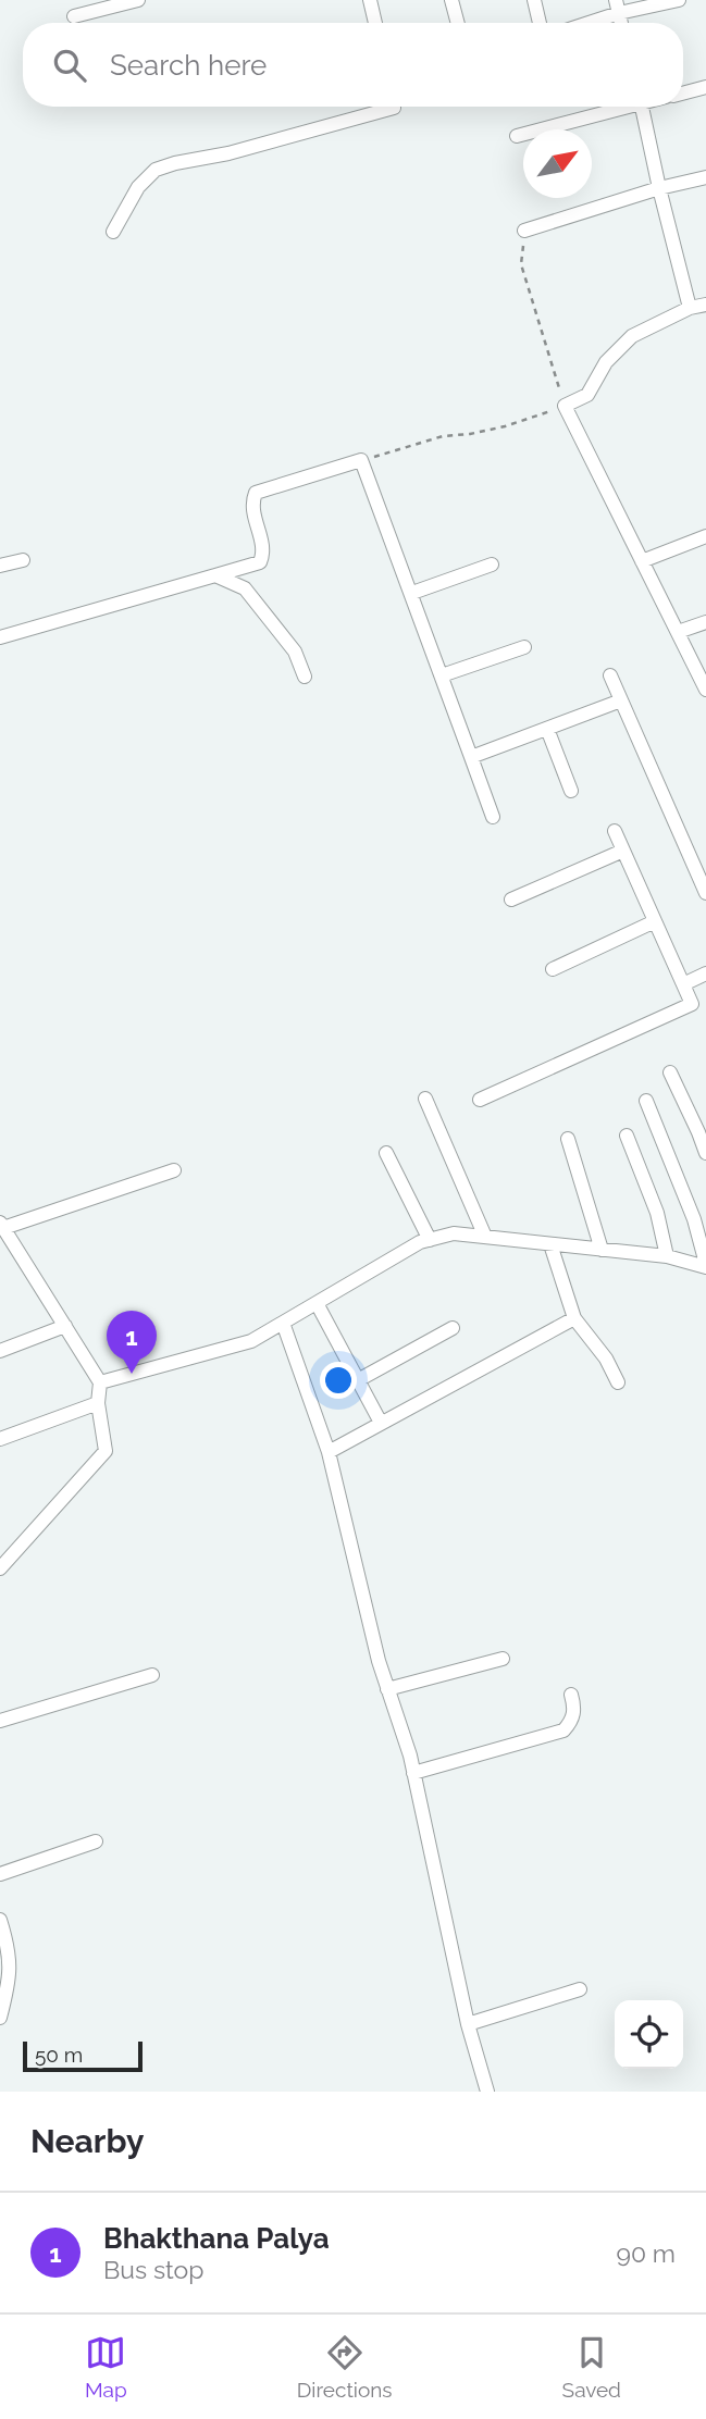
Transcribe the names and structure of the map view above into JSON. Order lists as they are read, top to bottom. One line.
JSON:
{"scale_bar":"50 m","north":"top right","page":{"search":"Search here","pins":"1","scale":"50 m","heading":"Nearby","list":[{"mark":"1","name":"Bhakthana Palya","note":"Bus stop","value":"90 m"}],"nav":["Map","Directions","Saved"]}}
